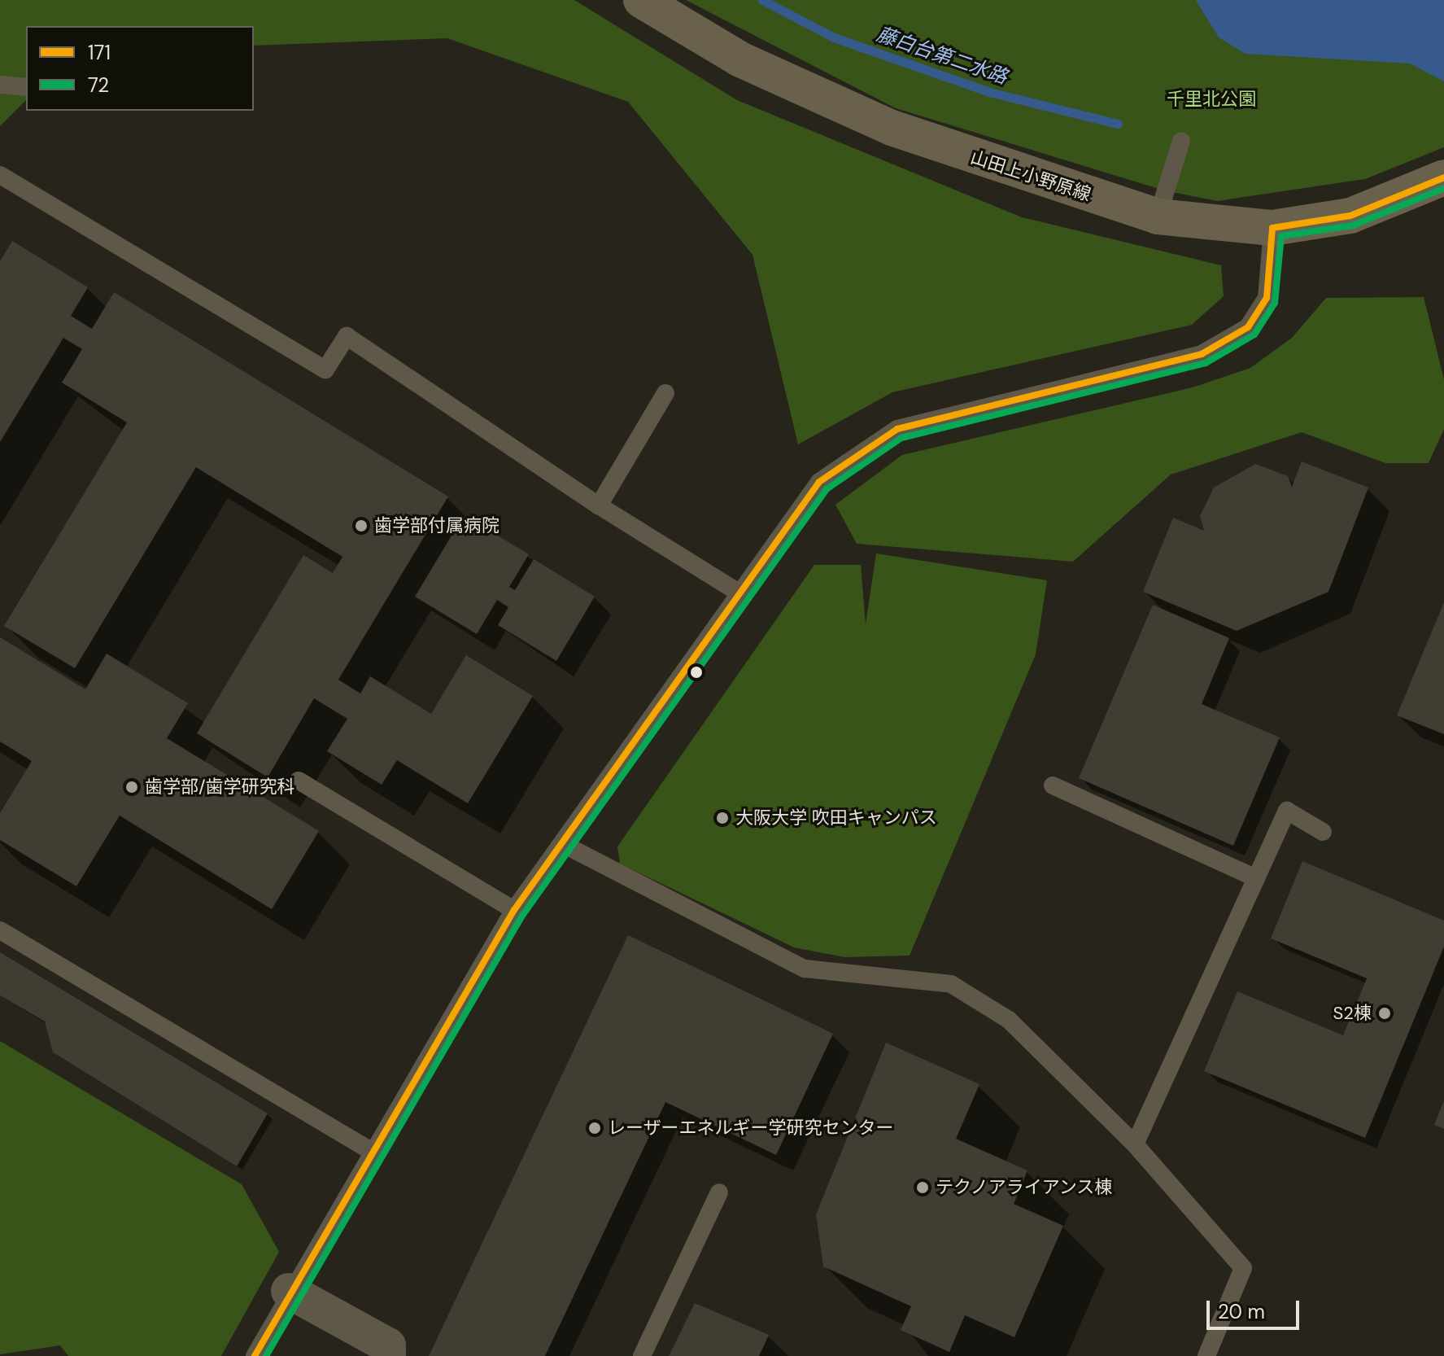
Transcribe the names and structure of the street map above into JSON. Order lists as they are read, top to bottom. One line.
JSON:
{"streets":{"main road":["山田上小野原線"]},"water":["藤白台第二水路"],"parks":["千里北公園"],"places":["歯学部付属病院","歯学部/歯学研究科","大阪大学 吹田キャンパス","S2棟","レーザーエネルギー学研究センター","テクノアライアンス棟"],"lines":["transit line 171","transit line 72"],"legend":["171","72"],"scale_bar":"20 m"}
